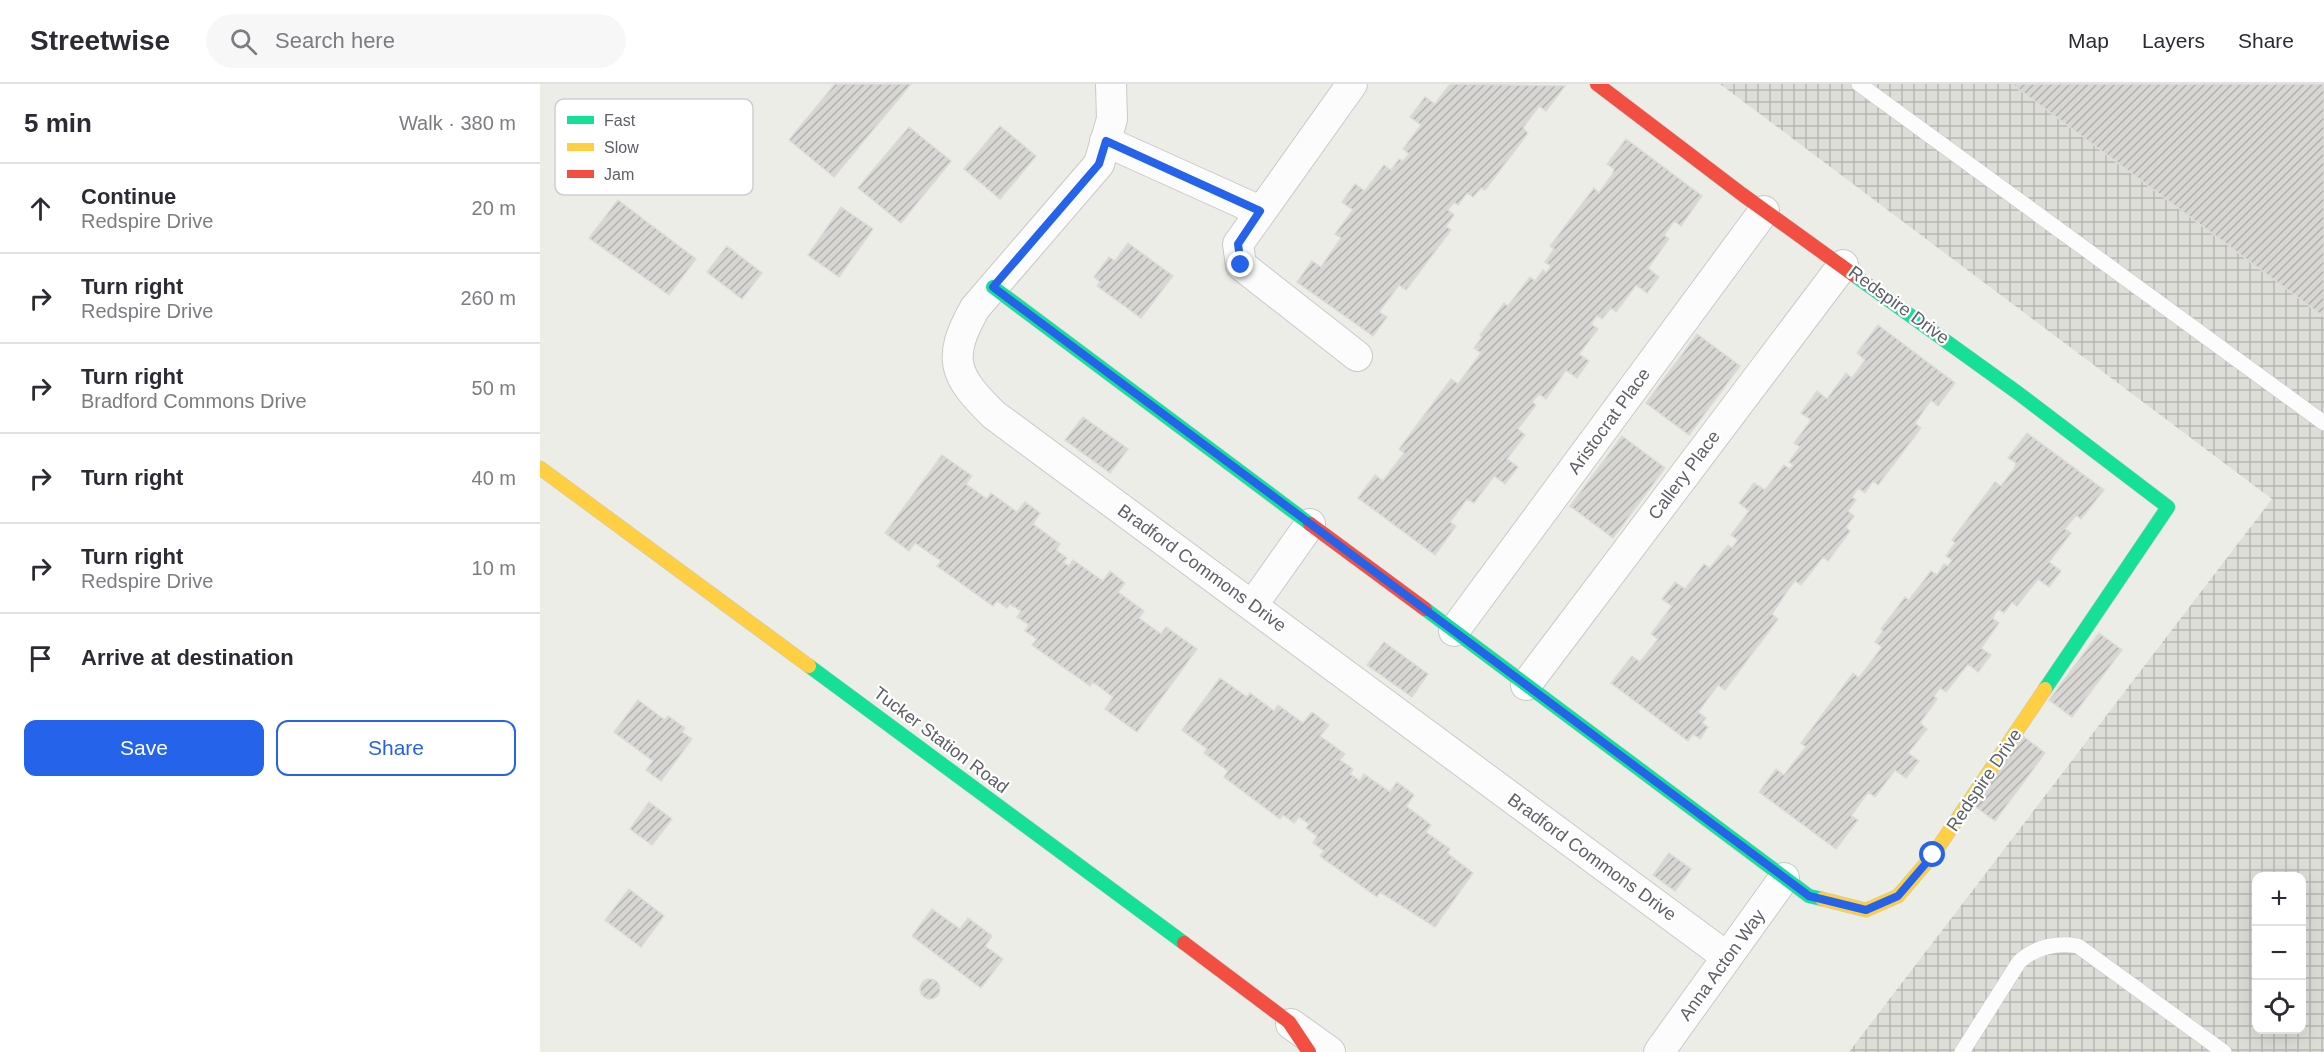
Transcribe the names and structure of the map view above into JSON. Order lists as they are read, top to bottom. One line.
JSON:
{"streets":{"street":["Redspire Drive","Aristocrat Place","Callery Place","Bradford Commons Drive","Tucker Station Road","Anna Acton Way"]},"crossings":[["Redspire Drive","Aristocrat Place"],["Redspire Drive","Callery Place"],["Redspire Drive","Bradford Commons Drive"],["Redspire Drive","Anna Acton Way"],["Bradford Commons Drive","Anna Acton Way"]],"legend":["Fast","Slow","Jam"],"page":{"header":"Streetwise","search":"Search here","nav":["Map","Layers","Share"],"heading":["5 min","Walk · 380 m"],"list":[["Continue","Redspire Drive","20 m"],["Turn right","Redspire Drive","260 m"],["Turn right","Bradford Commons Drive","50 m"],["Turn right","40 m"],["Turn right","Redspire Drive","10 m"],"Arrive at destination"],"buttons":["Save","Share"],"map_buttons":["+","−"]}}
